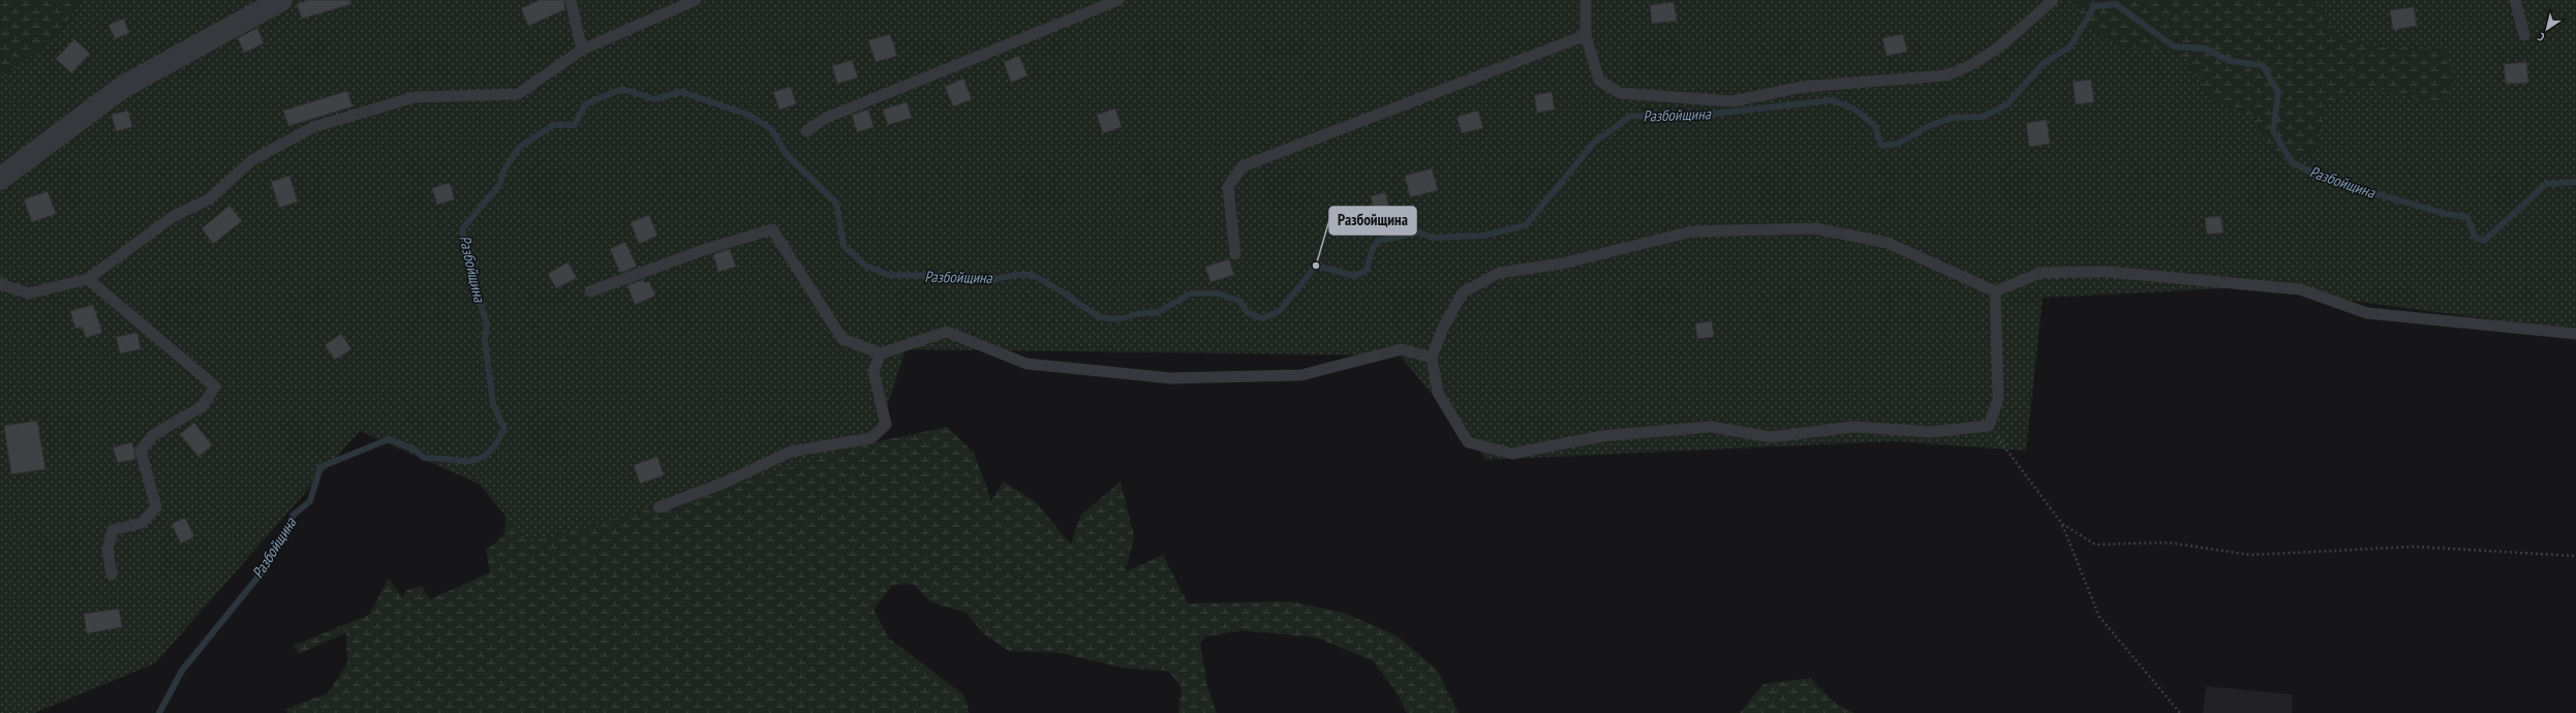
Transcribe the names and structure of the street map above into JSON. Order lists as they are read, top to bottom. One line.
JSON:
{"water":["Разбойщина"],"places":["Разбойщина"],"north":"bottom left"}
